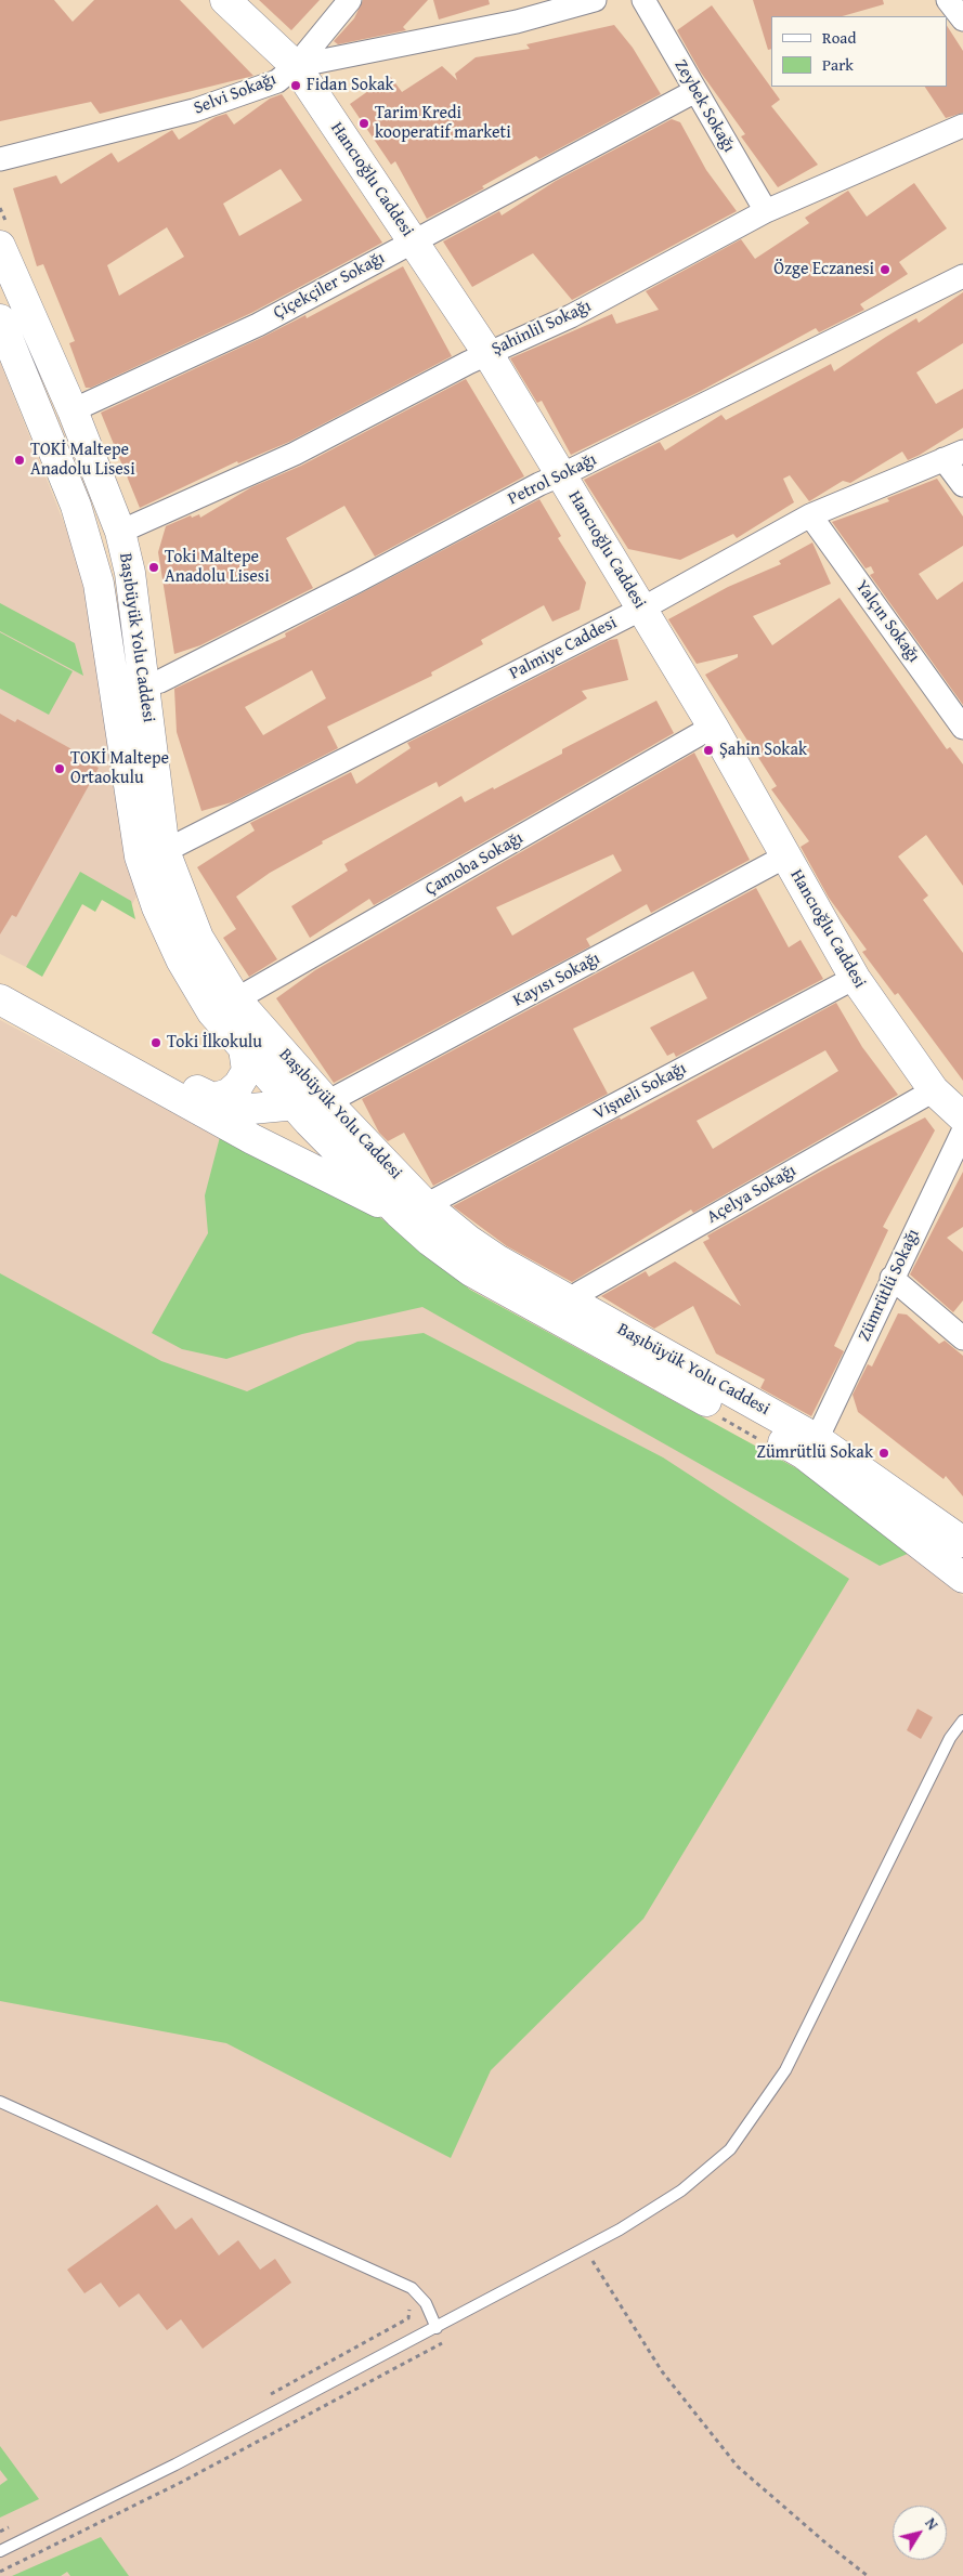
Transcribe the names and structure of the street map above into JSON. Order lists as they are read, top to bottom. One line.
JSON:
{"streets":{"main road":["Hancıoğlu Caddesi","Başıbüyük Yolu Caddesi"],"street":["Selvi Sokağı","Zeybek Sokağı","Çiçekçiler Sokağı","Şahinlil Sokağı","Petrol Sokağı","Yalçın Sokağı","Palmiye Caddesi","Çamoba Sokağı","Kayısı Sokağı","Vişneli Sokağı","Açelya Sokağı","Zümrütlü Sokağı"]},"crossings":[["Selvi Sokağı","Hancıoğlu Caddesi"],["Zeybek Sokağı","Çiçekçiler Sokağı"],["Zeybek Sokağı","Şahinlil Sokağı"],["Hancıoğlu Caddesi","Çiçekçiler Sokağı"],["Hancıoğlu Caddesi","Şahinlil Sokağı"],["Hancıoğlu Caddesi","Petrol Sokağı"],["Hancıoğlu Caddesi","Palmiye Caddesi"],["Hancıoğlu Caddesi","Çamoba Sokağı"],["Hancıoğlu Caddesi","Kayısı Sokağı"],["Hancıoğlu Caddesi","Vişneli Sokağı"],["Hancıoğlu Caddesi","Açelya Sokağı"],["Çiçekçiler Sokağı","Başıbüyük Yolu Caddesi"],["Şahinlil Sokağı","Başıbüyük Yolu Caddesi"],["Petrol Sokağı","Başıbüyük Yolu Caddesi"],["Yalçın Sokağı","Palmiye Caddesi"],["Başıbüyük Yolu Caddesi","Palmiye Caddesi"],["Başıbüyük Yolu Caddesi","Çamoba Sokağı"],["Başıbüyük Yolu Caddesi","Kayısı Sokağı"],["Başıbüyük Yolu Caddesi","Vişneli Sokağı"],["Başıbüyük Yolu Caddesi","Açelya Sokağı"],["Başıbüyük Yolu Caddesi","Zümrütlü Sokağı"]],"places":["Fidan Sokak","Tarim Kredi kooperatif marketi","Özge Eczanesi","TOKİ Maltepe Anadolu Lisesi","Toki Maltepe Anadolu Lisesi","Şahin Sokak","TOKİ Maltepe Ortaokulu","Toki İlkokulu","Zümrütlü Sokak"],"legend":["Road","Park"],"north":"top right"}
